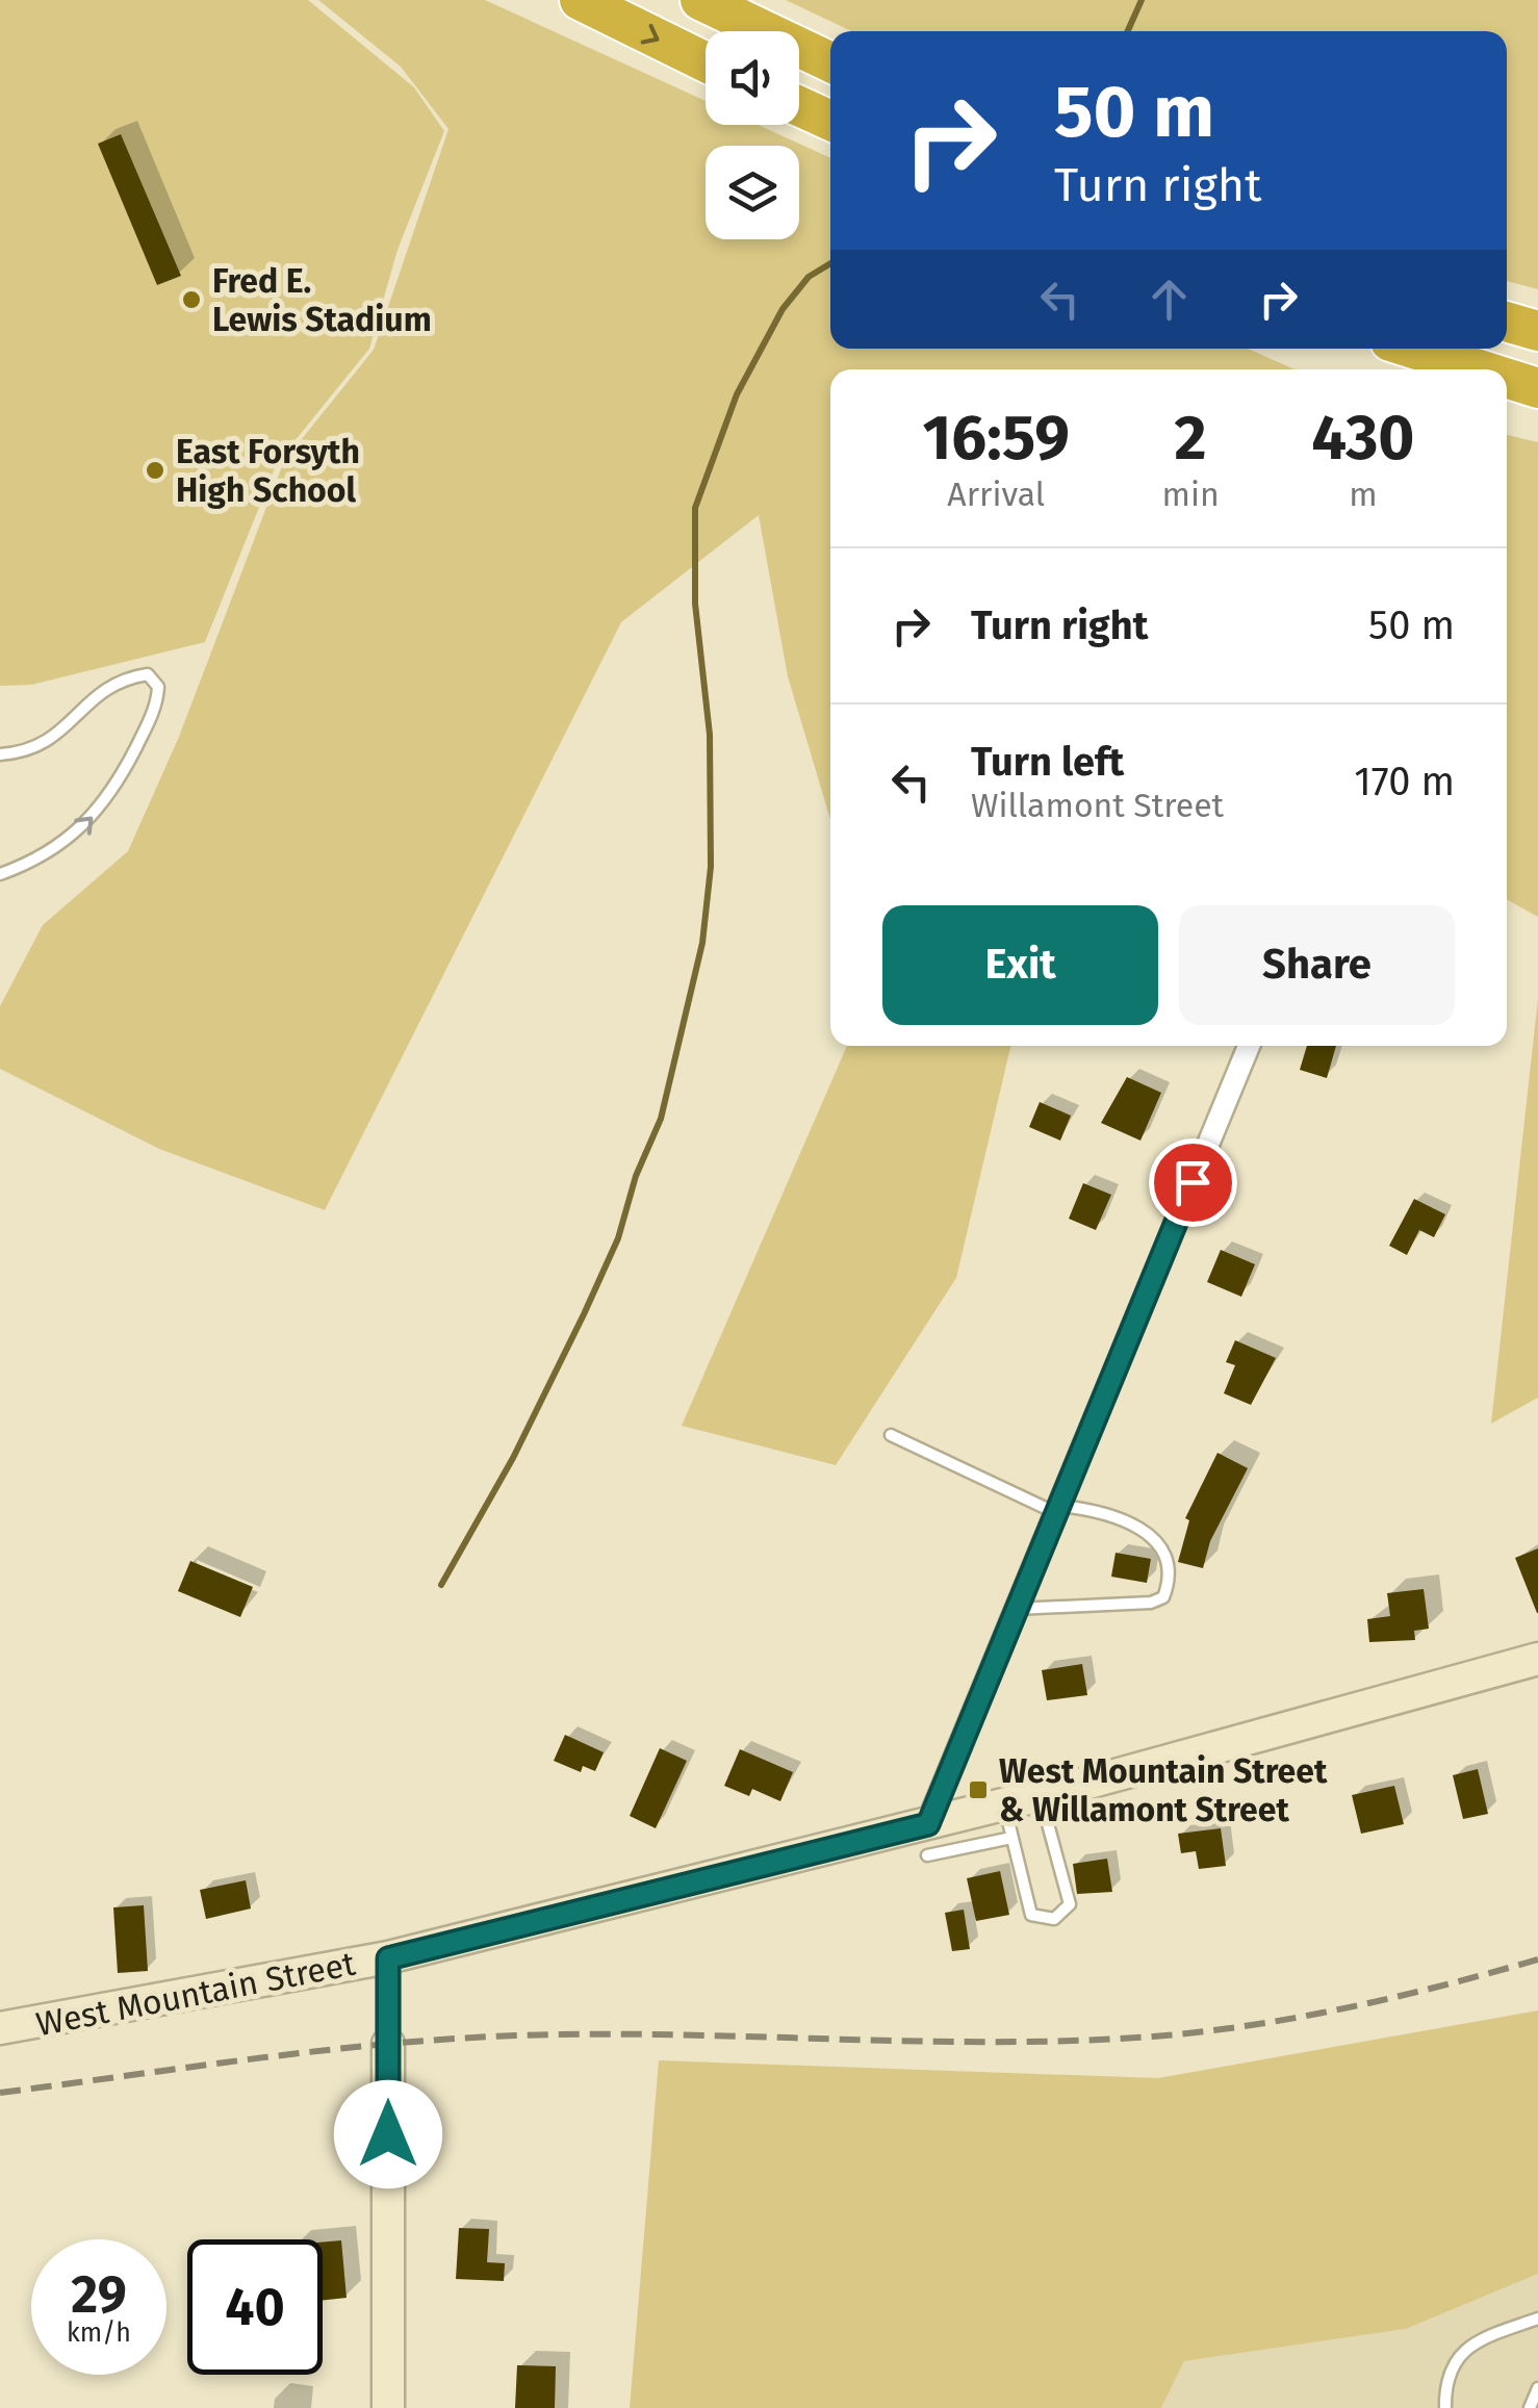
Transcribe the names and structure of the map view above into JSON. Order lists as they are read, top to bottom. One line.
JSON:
{"streets":{"main road":["West Mountain Street"]},"places":{"other":["Fred E. Lewis Stadium","East Forsyth High School"],"transit":["West Mountain Street & Willamont Street"]},"page":{"turn":["50 m","Turn right"],"eta":["16:59","Arrival","2","min","430","m"],"list":[{"name":"Turn right","value":"50 m"},{"name":"Turn left","note":"Willamont Street","value":"170 m"}],"buttons":["Exit","Share"],"speed":"29 km/h","limit":"40"}}
